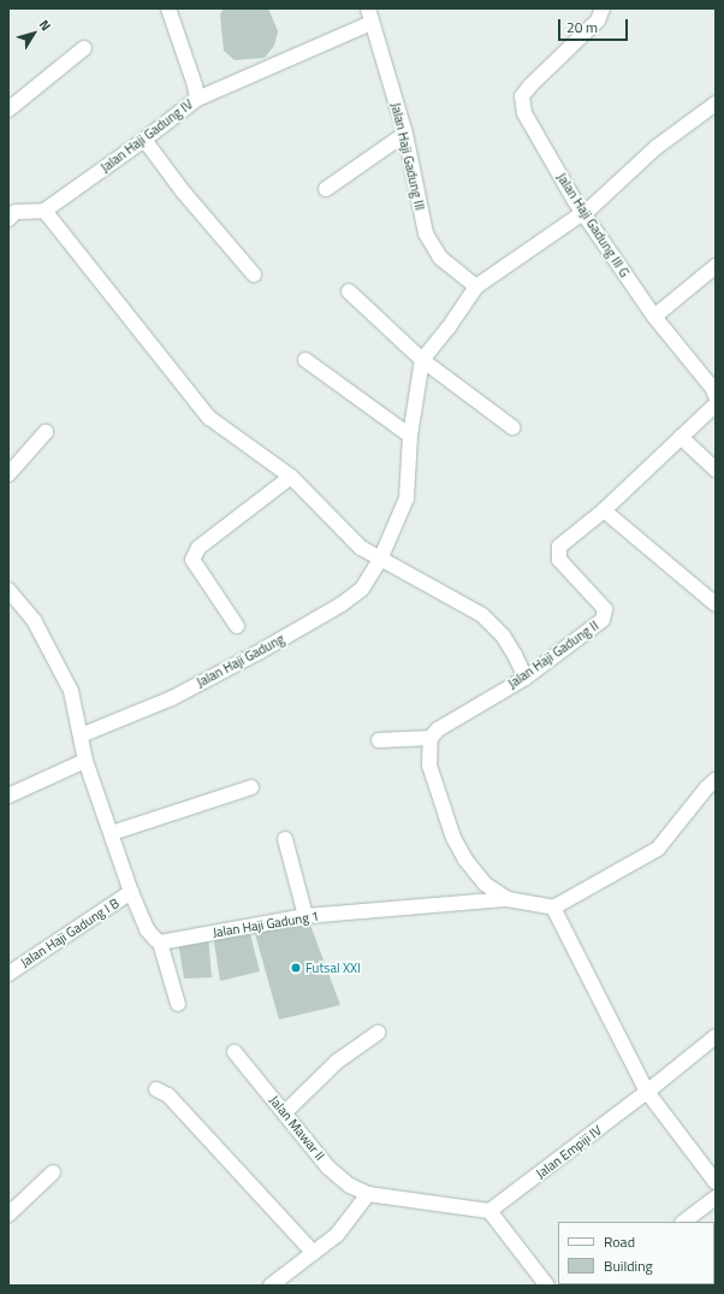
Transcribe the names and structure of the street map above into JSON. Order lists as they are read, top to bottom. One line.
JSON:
{"streets":{"street":["Jalan Haji Gadung IV","Jalan Haji Gadung III","Jalan Haji Gadung III G","Jalan Haji Gadung II","Jalan Haji Gadung","Jalan Haji Gadung 1","Jalan Haji Gadung I B","Jalan Mawar II","Jalan Empiji IV"]},"crossings":[["Jalan Haji Gadung IV","Jalan Haji Gadung III"]],"places":["Futsal XXI"],"legend":["Road","Building"],"scale_bar":"20 m","north":"top right"}
